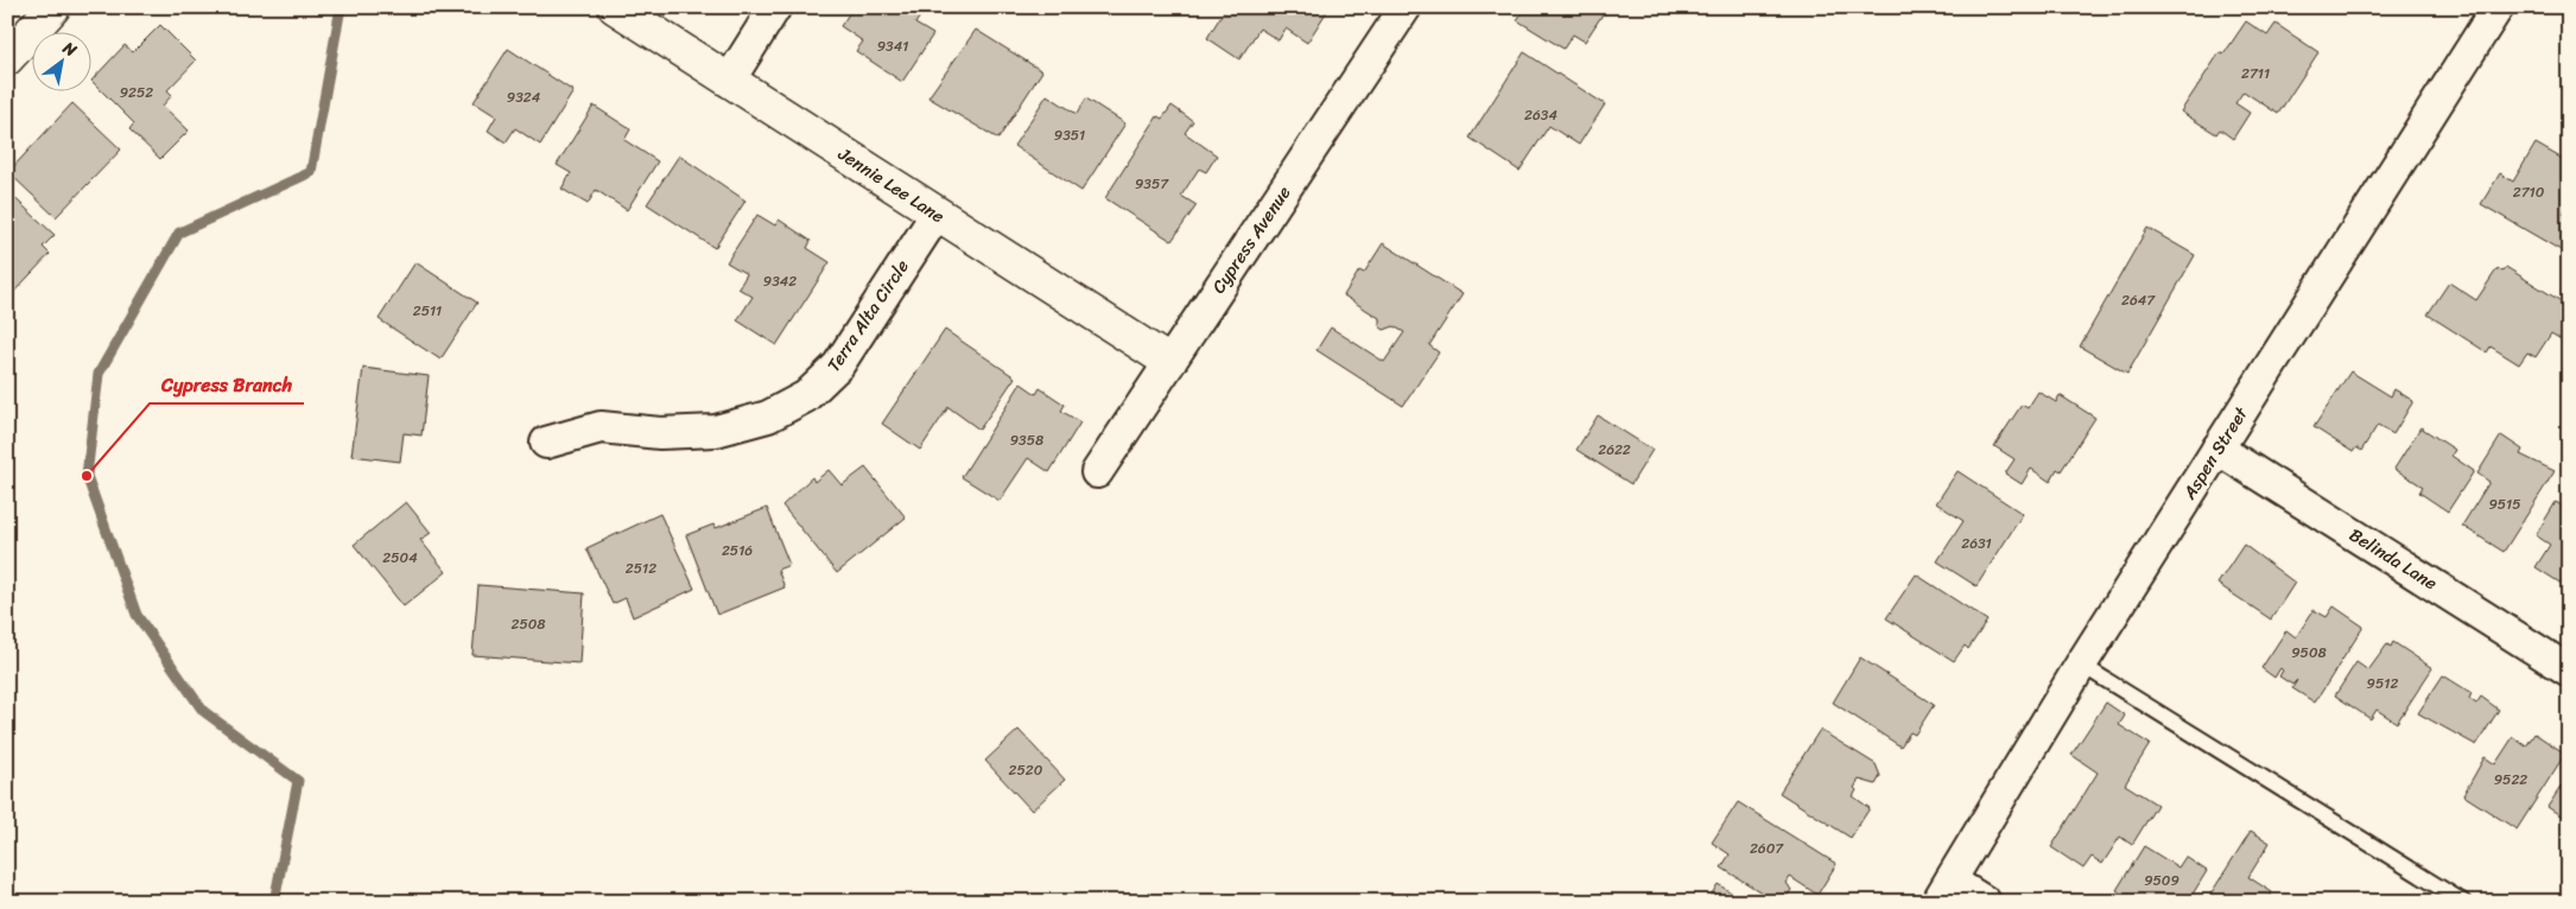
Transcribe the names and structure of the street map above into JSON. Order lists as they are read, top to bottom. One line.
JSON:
{"streets":{"street":["Jennie Lee Lane","Cypress Avenue","Terra Alta Circle","Aspen Street","Belinda Lane"]},"crossings":[["Jennie Lee Lane","Cypress Avenue"],["Jennie Lee Lane","Terra Alta Circle"],["Aspen Street","Belinda Lane"]],"places":["Cypress Branch"],"house_numbers":["9341","2711","9252","9324","2634","9351","9357","2710","9342","2647","2511","9358","2622","9515","2631","2516","2504","2512","2508","9508","9512","2520","9522","2607","9509"],"north":"top right"}
